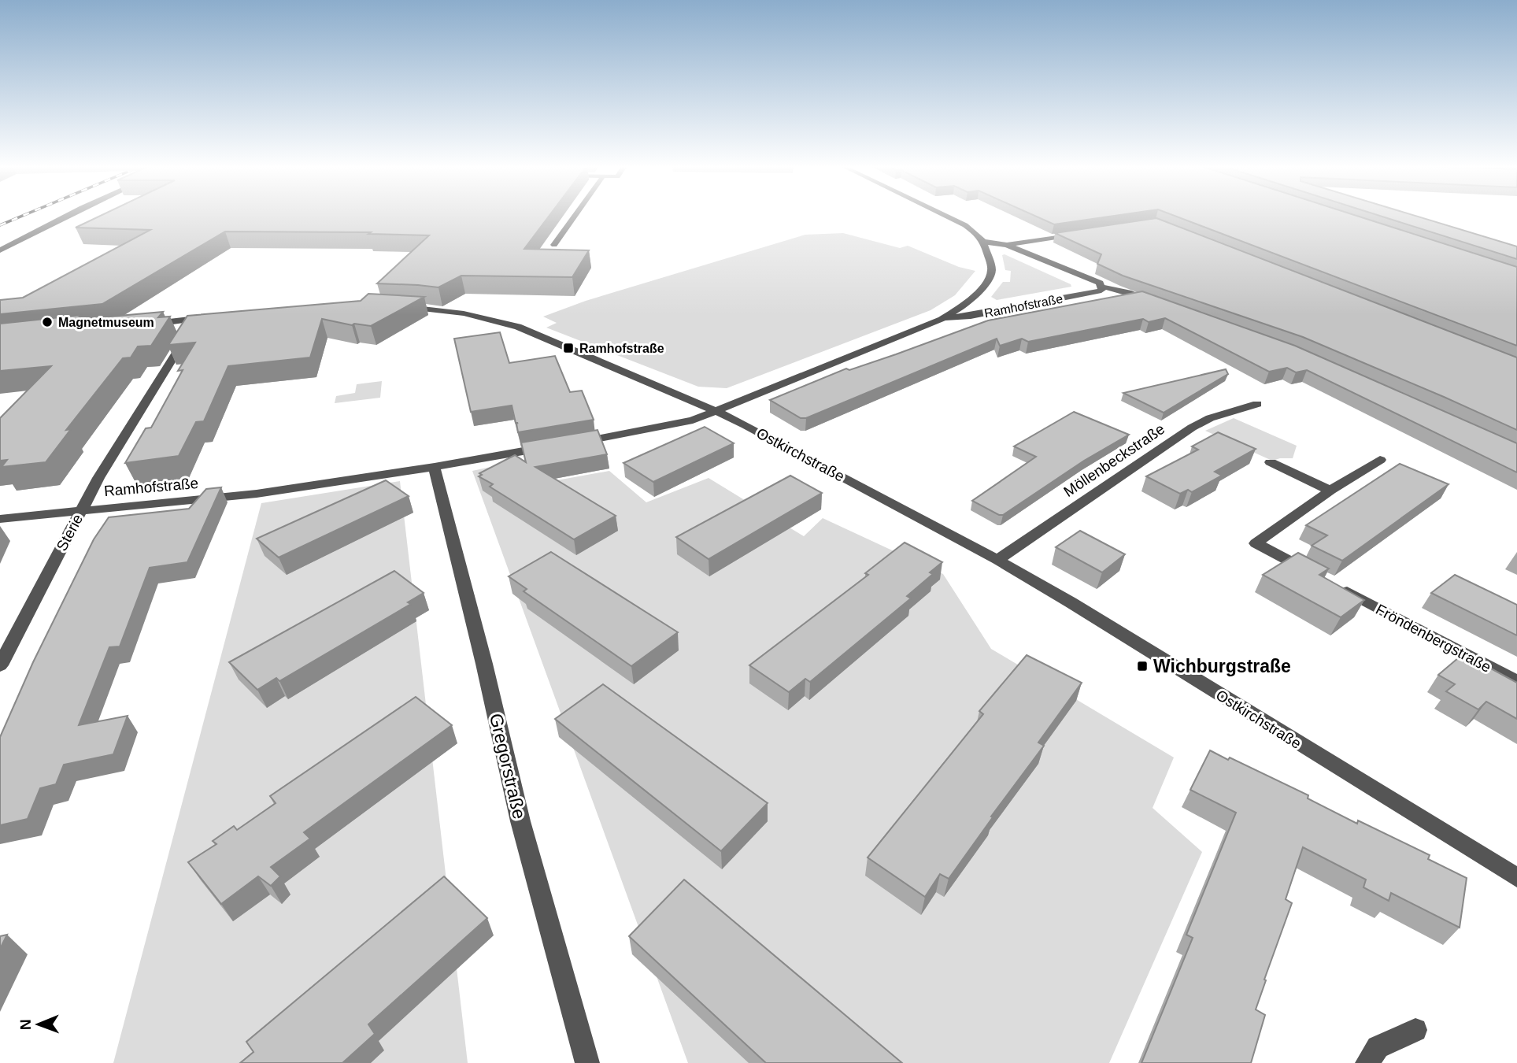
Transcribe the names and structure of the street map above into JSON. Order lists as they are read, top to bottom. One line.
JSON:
{"streets":{"street":["Ramhofstraße","Ostkirchstraße","Möllenbeckstraße","Sterie","Fröndenbergstraße","Gregorstraße"]},"crossings":[["Ramhofstraße","Ostkirchstraße"],["Ramhofstraße","Sterie"],["Ramhofstraße","Gregorstraße"],["Ostkirchstraße","Möllenbeckstraße"]],"places":{"other":["Magnetmuseum"],"transit":["Ramhofstraße","Wichburgstraße"]},"north":"left"}
